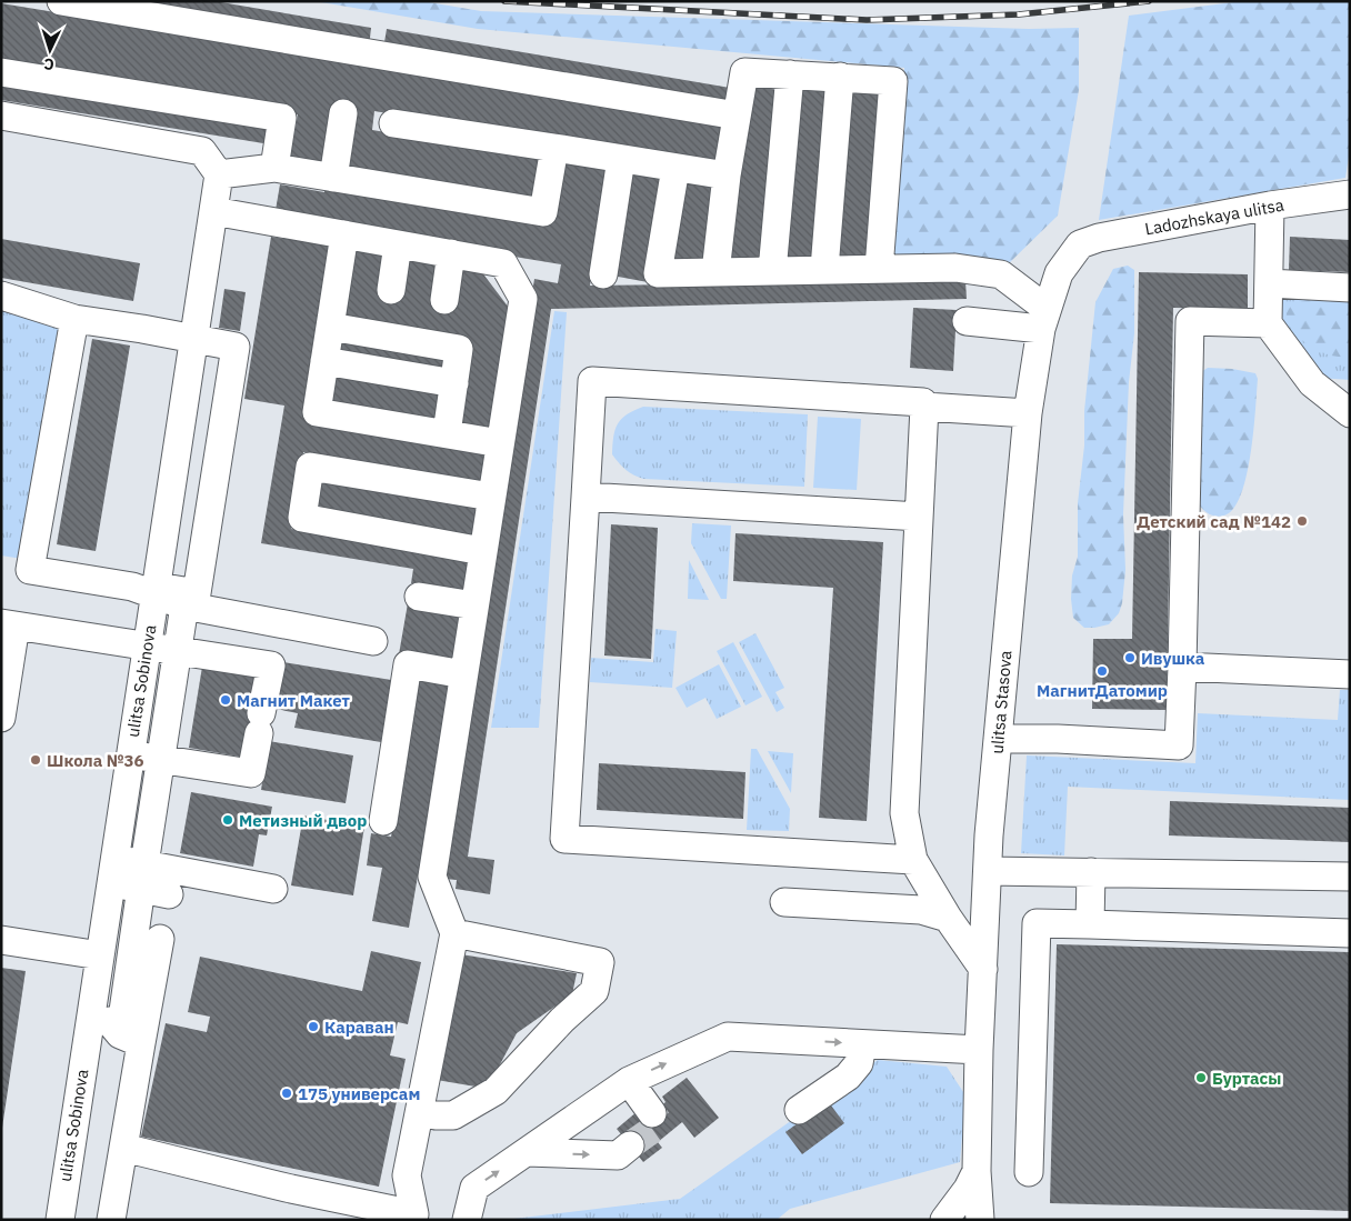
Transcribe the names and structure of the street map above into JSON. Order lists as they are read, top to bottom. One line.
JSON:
{"streets":{"street":["Ladozhskaya ulitsa","ulitsa Sobinova","ulitsa Stasova"]},"crossings":[["Ladozhskaya ulitsa","ulitsa Stasova"]],"places":["Детский сад №142","Ивушка","МагнитДатомир","Магнит Макет","Школа №36","Метизный двор","Караван","Буртасы","175 универсам"],"north":"bottom"}
